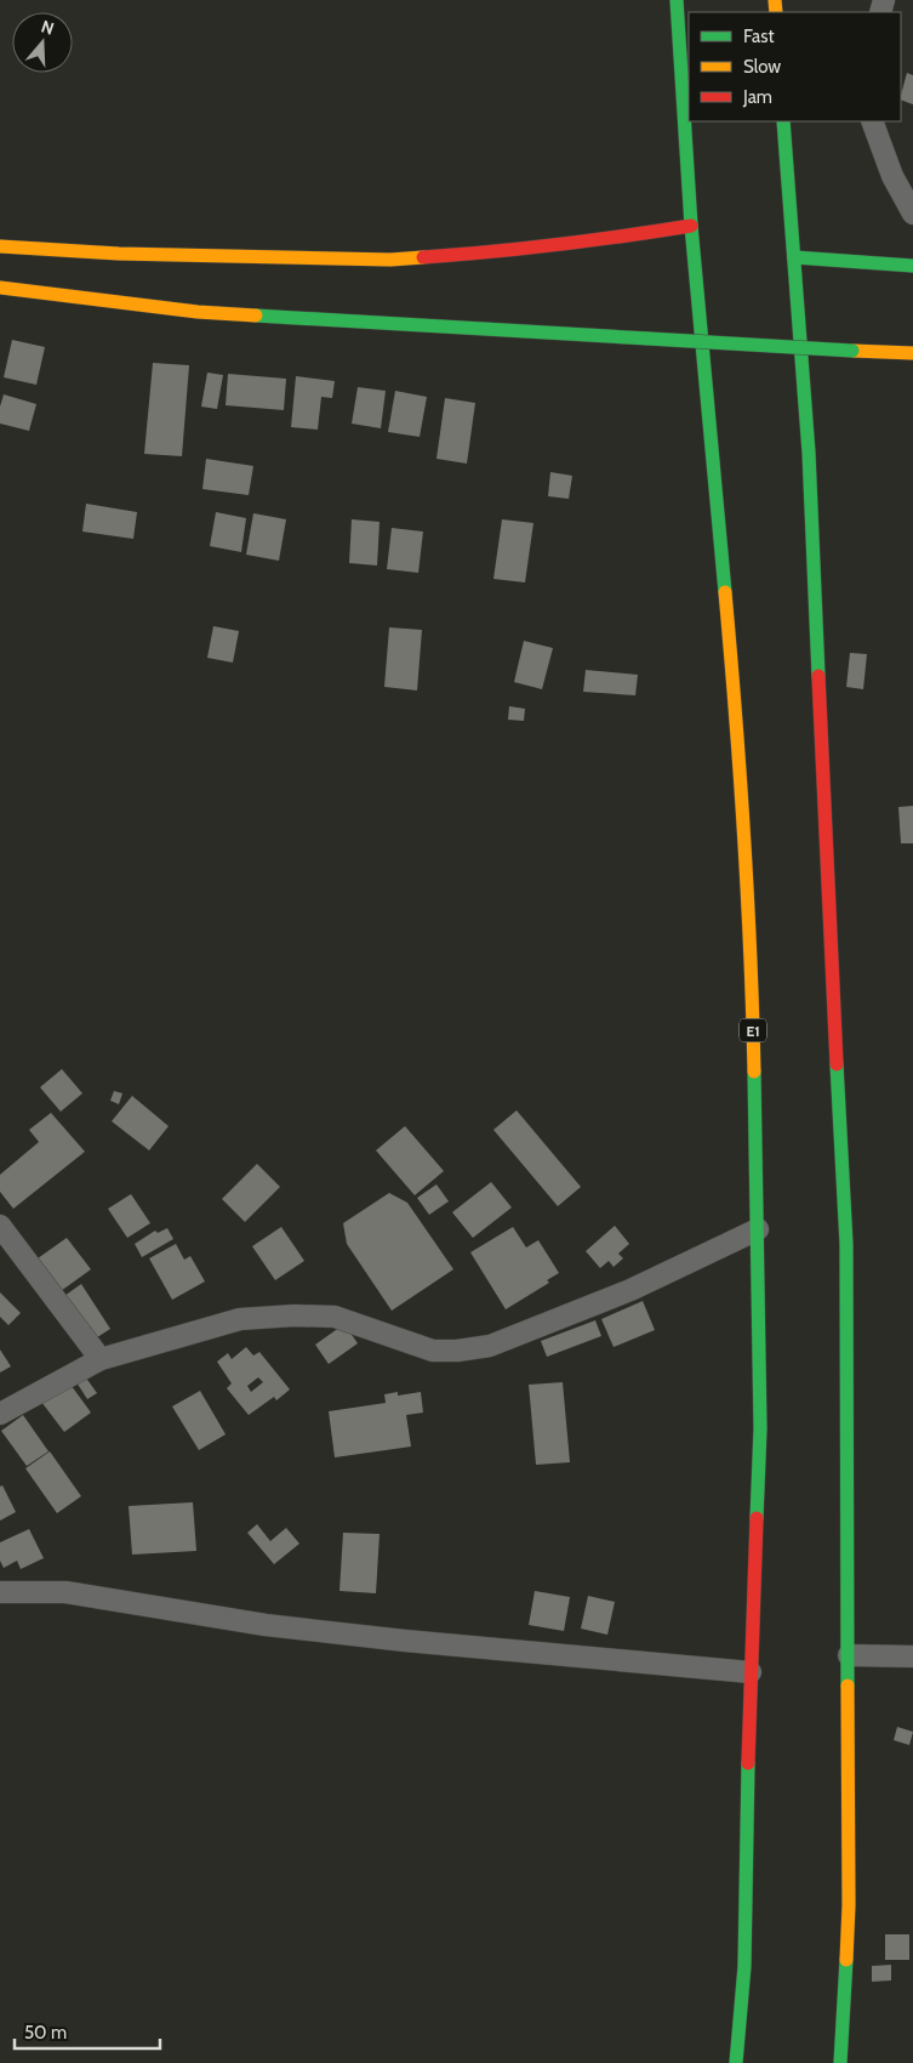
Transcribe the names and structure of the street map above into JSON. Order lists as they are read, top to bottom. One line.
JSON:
{"streets":{"main road":["E1"]},"legend":["Fast","Slow","Jam"],"scale_bar":"50 m","north":"top"}
